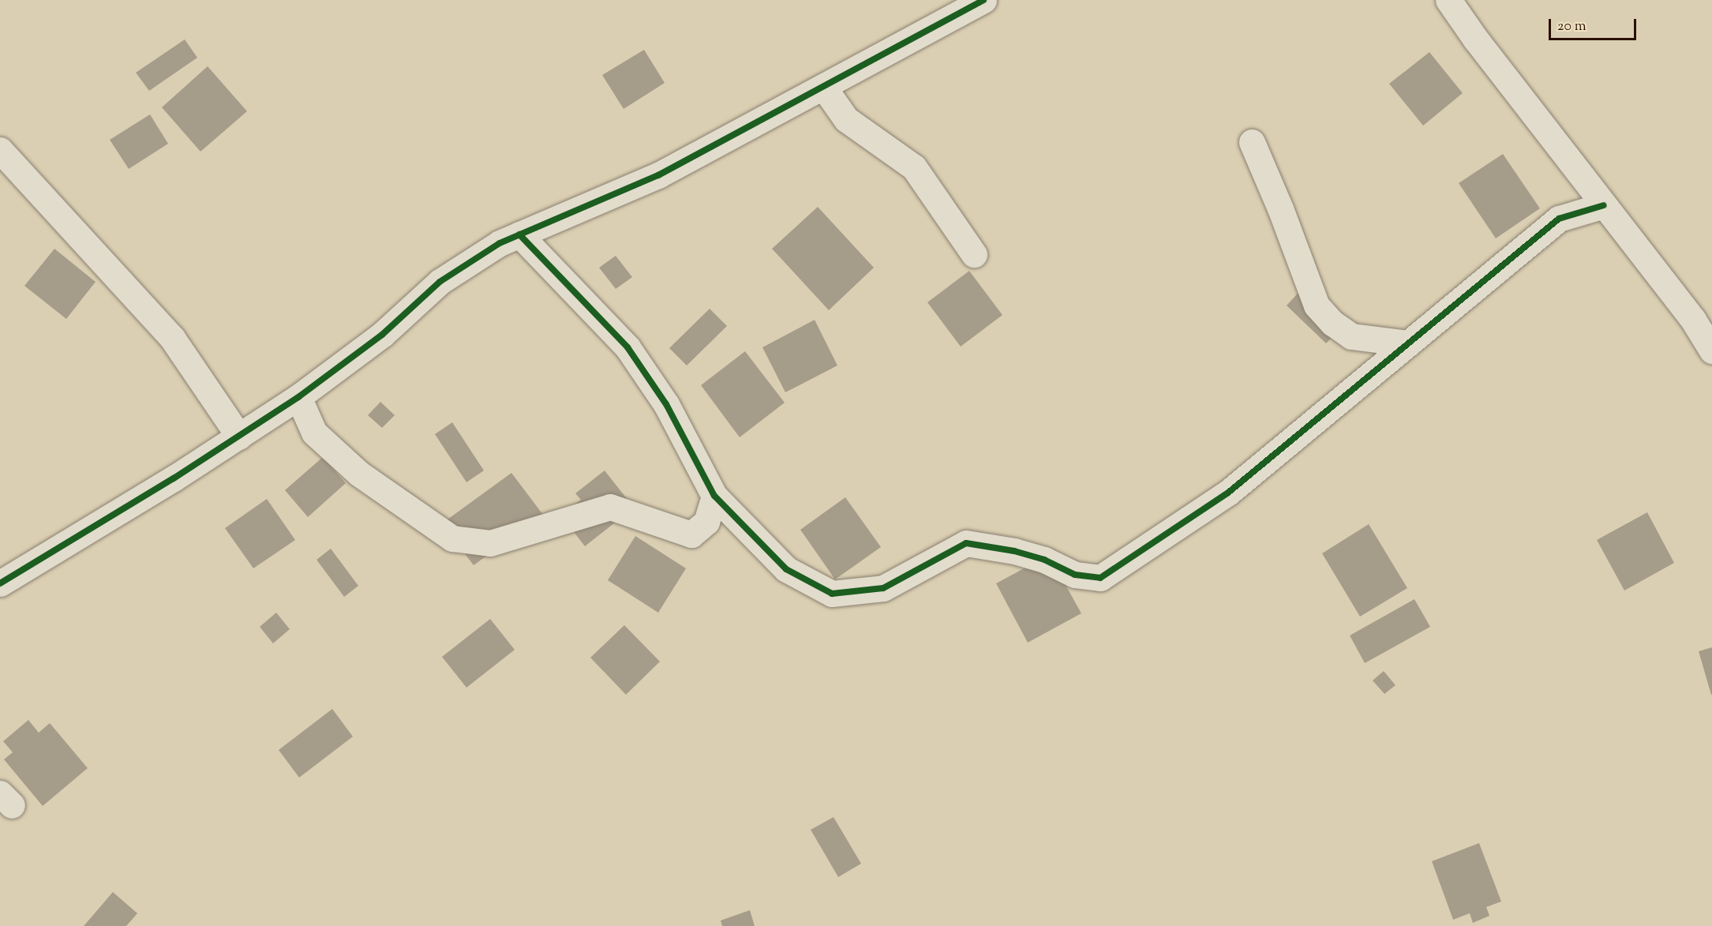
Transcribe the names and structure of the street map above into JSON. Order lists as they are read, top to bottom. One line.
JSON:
{"scale_bar":"20 m"}
